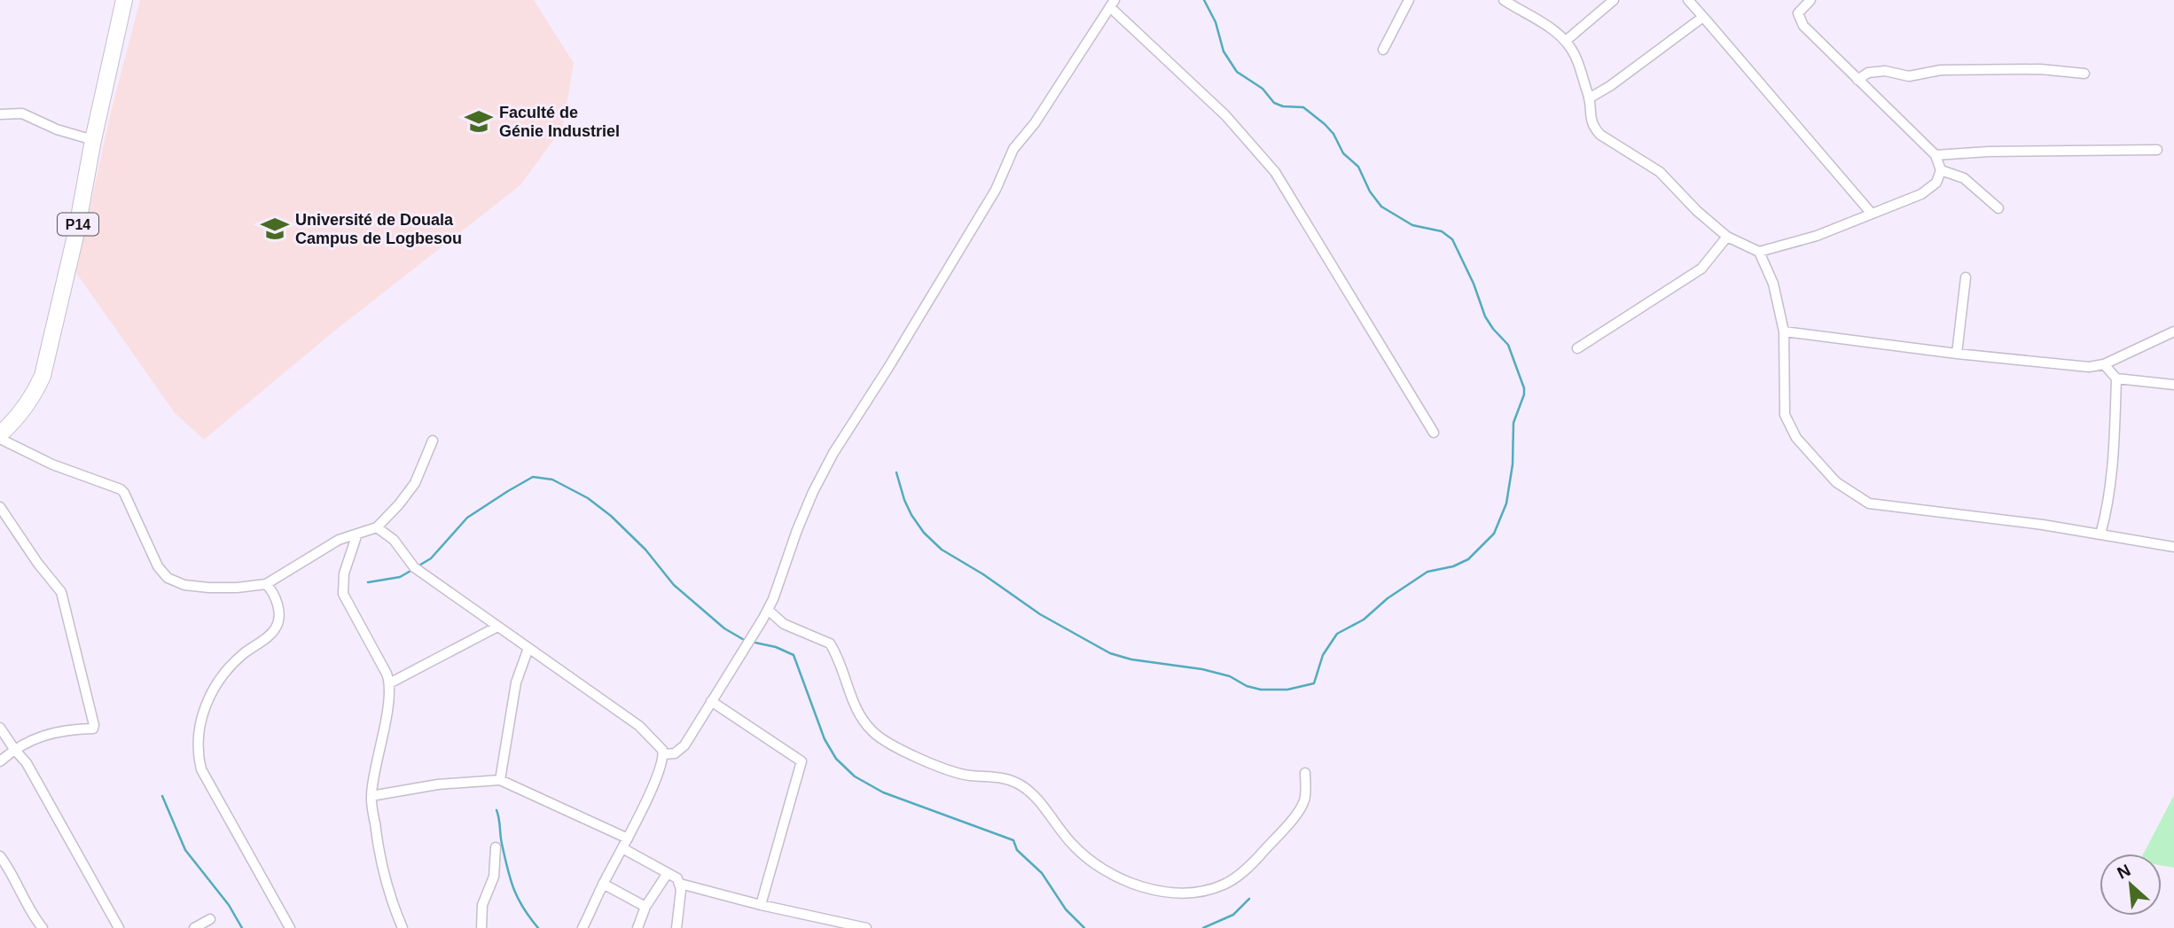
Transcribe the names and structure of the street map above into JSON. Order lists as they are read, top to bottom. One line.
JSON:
{"streets":{"main road":["P14"]},"places":{"school or university":["Faculté de Génie Industriel","Université de Douala Campus de Logbesou"]},"north":"top left"}
